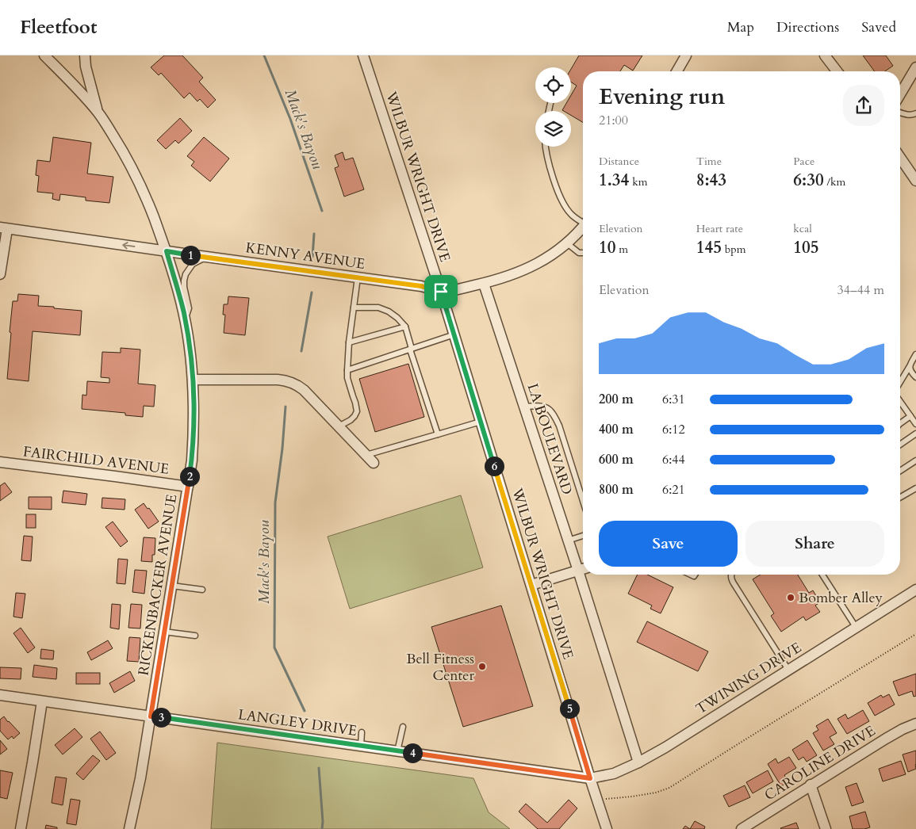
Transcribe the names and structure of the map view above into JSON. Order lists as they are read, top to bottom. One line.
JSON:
{"streets":{"street":["WILBUR WRIGHT DRIVE","KENNY AVENUE","LA BOULEVARD","FAIRCHILD AVENUE","RICKENBACKER AVENUE","TWINING DRIVE","LANGLEY DRIVE","CAROLINE DRIVE"]},"crossings":[["WILBUR WRIGHT DRIVE","KENNY AVENUE"],["WILBUR WRIGHT DRIVE","TWINING DRIVE"],["WILBUR WRIGHT DRIVE","LANGLEY DRIVE"],["KENNY AVENUE","LA BOULEVARD"],["KENNY AVENUE","RICKENBACKER AVENUE"],["LA BOULEVARD","TWINING DRIVE"],["FAIRCHILD AVENUE","RICKENBACKER AVENUE"],["RICKENBACKER AVENUE","LANGLEY DRIVE"],["TWINING DRIVE","LANGLEY DRIVE"]],"water":["Mack's Bayou"],"places":["Bomber Alley","Bell Fitness Center"],"page":{"header":"Fleetfoot","nav":["Map","Directions","Saved"],"heading":["Evening run","21:00"],"stats":[["Distance","1.34 km"],["Time","8:43"],["Pace","6:30 /km"],["Elevation","10 m"],["Heart rate","145 bpm"],["kcal","105"]],"pins":["1","6","2","5","3","4"],"chart":["Elevation","34–44 m"],"list":[{"name":"200 m","note":"6:31"},{"name":"400 m","note":"6:12"},{"name":"600 m","note":"6:44"},{"name":"800 m","note":"6:21"}],"buttons":["Save","Share"]}}
